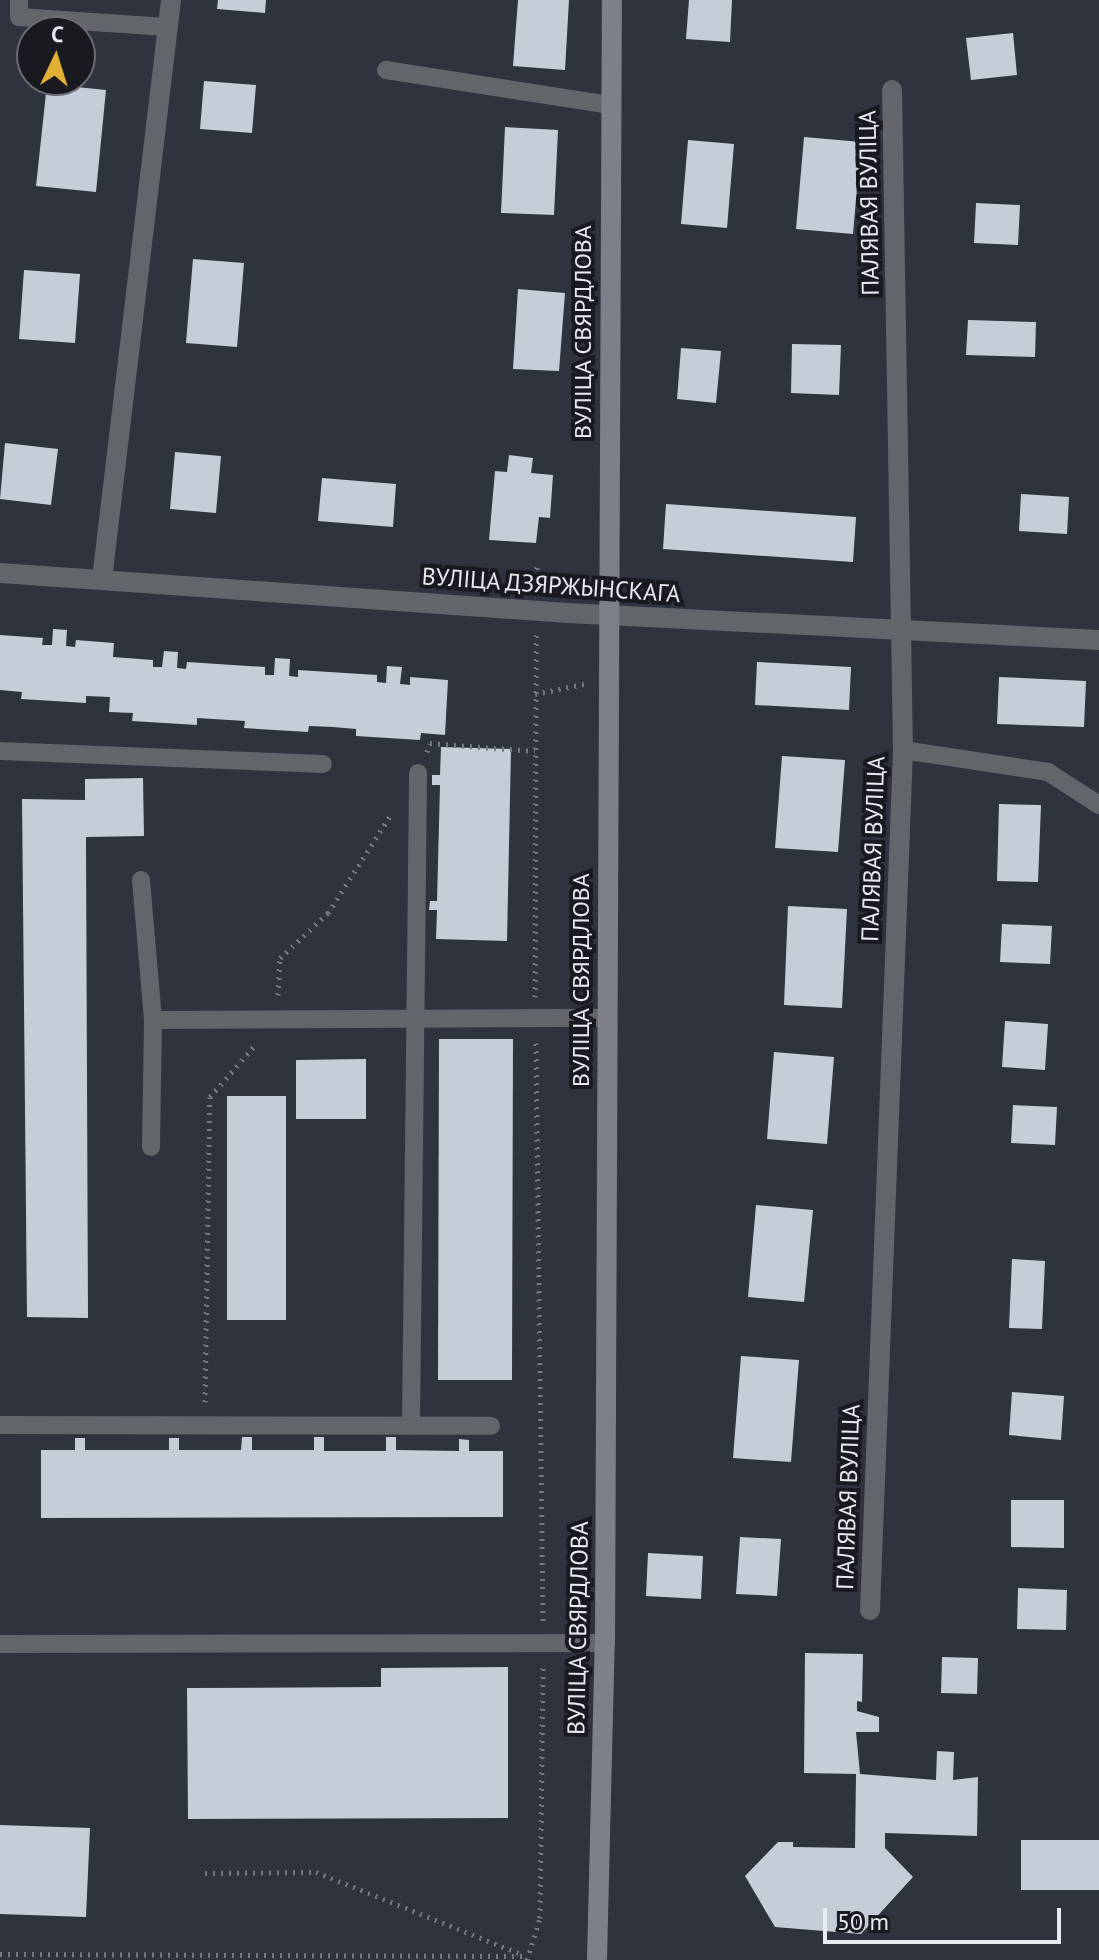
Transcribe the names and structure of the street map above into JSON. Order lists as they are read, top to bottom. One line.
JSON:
{"streets":{"main road":["ВУЛІЦА СВЯРДЛОВА"],"street":["ПАЛЯВАЯ ВУЛІЦА","ВУЛІЦА ДЗЯРЖЫНСКАГА"]},"crossings":[["ПАЛЯВАЯ ВУЛІЦА","ВУЛІЦА ДЗЯРЖЫНСКАГА"],["ВУЛІЦА СВЯРДЛОВА","ВУЛІЦА ДЗЯРЖЫНСКАГА"]],"scale_bar":"50 m","north":"top"}
